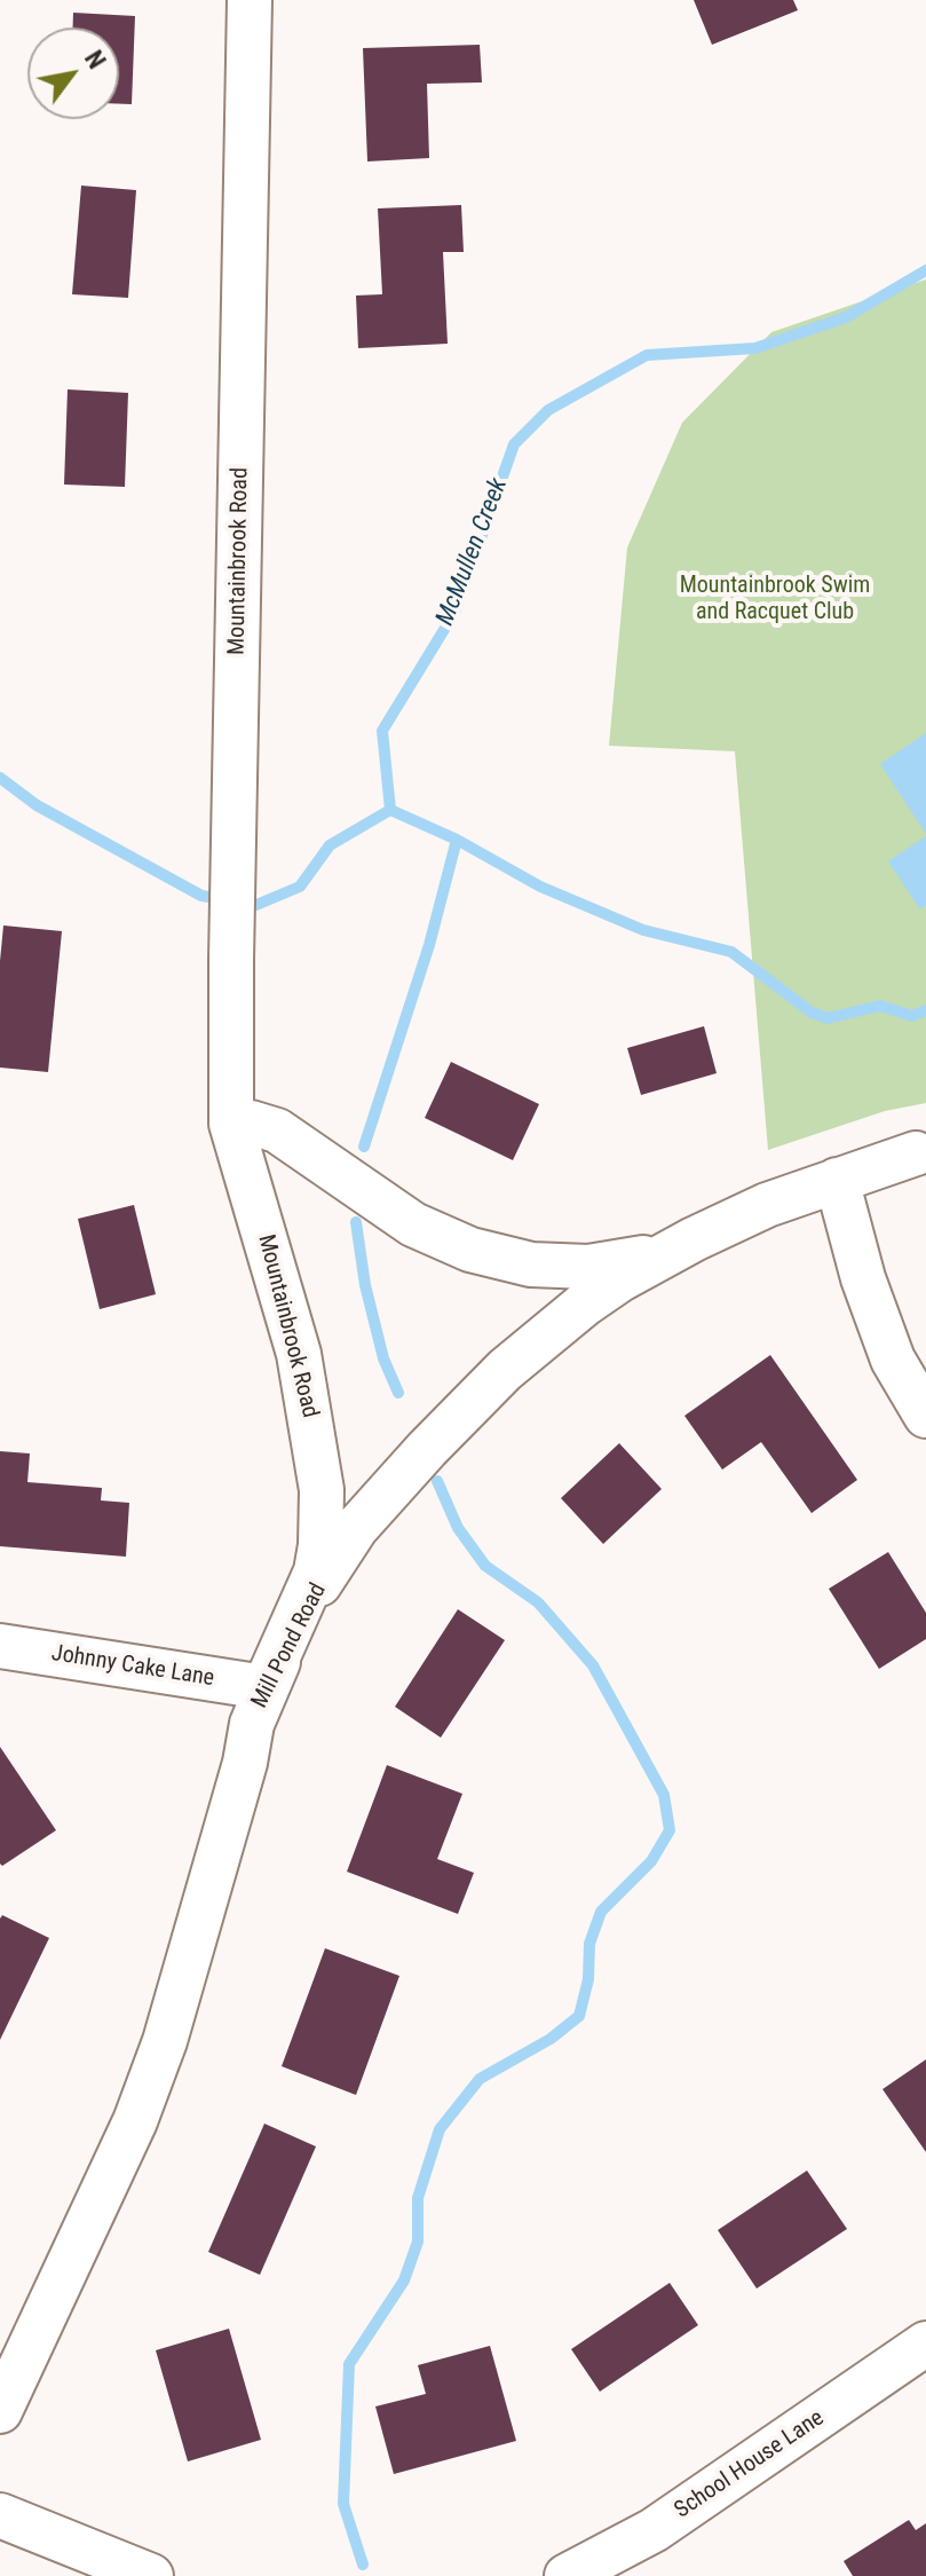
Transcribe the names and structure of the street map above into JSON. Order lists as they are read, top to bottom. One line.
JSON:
{"streets":{"street":["Mountainbrook Road","Mill Pond Road","Johnny Cake Lane","School House Lane"]},"crossings":[["Mountainbrook Road","Mill Pond Road"],["Mountainbrook Road","Johnny Cake Lane"],["Mill Pond Road","Johnny Cake Lane"]],"water":["McMullen Creek"],"parks":["Mountainbrook Swim and Racquet Club"],"north":"top right"}
